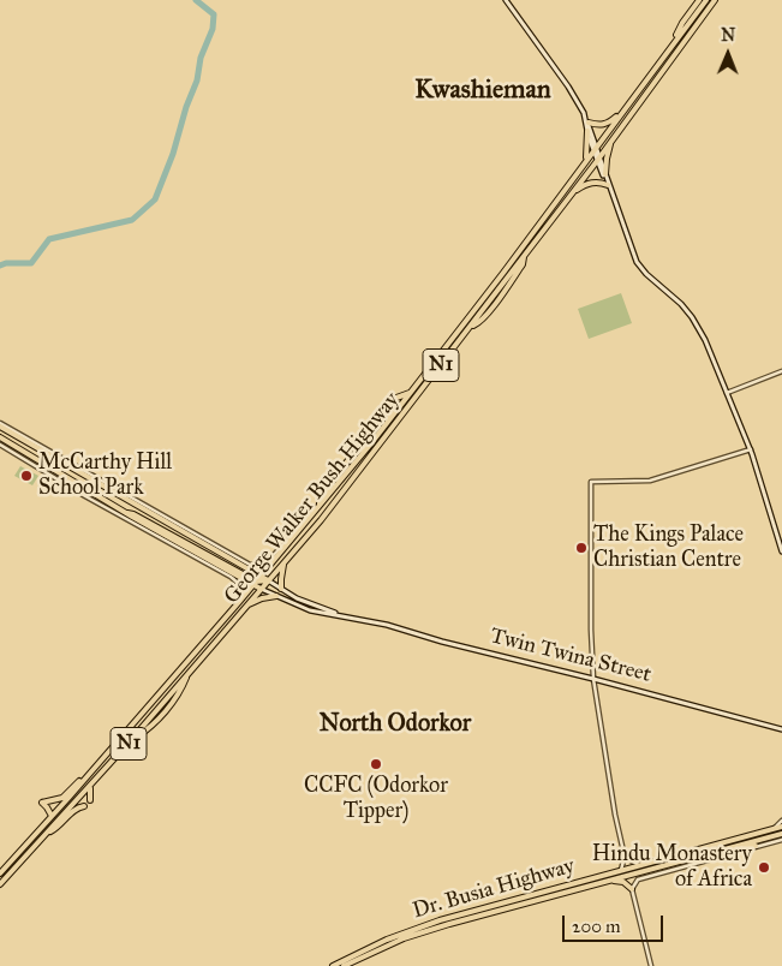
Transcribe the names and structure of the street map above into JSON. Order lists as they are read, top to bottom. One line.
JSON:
{"streets":{"main road":["N1","George Walker Bush Highway","Twin Twina Street","Dr. Busia Highway"]},"crossings":[["George Walker Bush Highway","Twin Twina Street"]],"districts":["Kwashieman","North Odorkor"],"places":["McCarthy Hill School Park","The Kings Palace Christian Centre","CCFC (Odorkor Tipper)","Hindu Monastery of Africa"],"scale_bar":"200 m","north":"top"}
